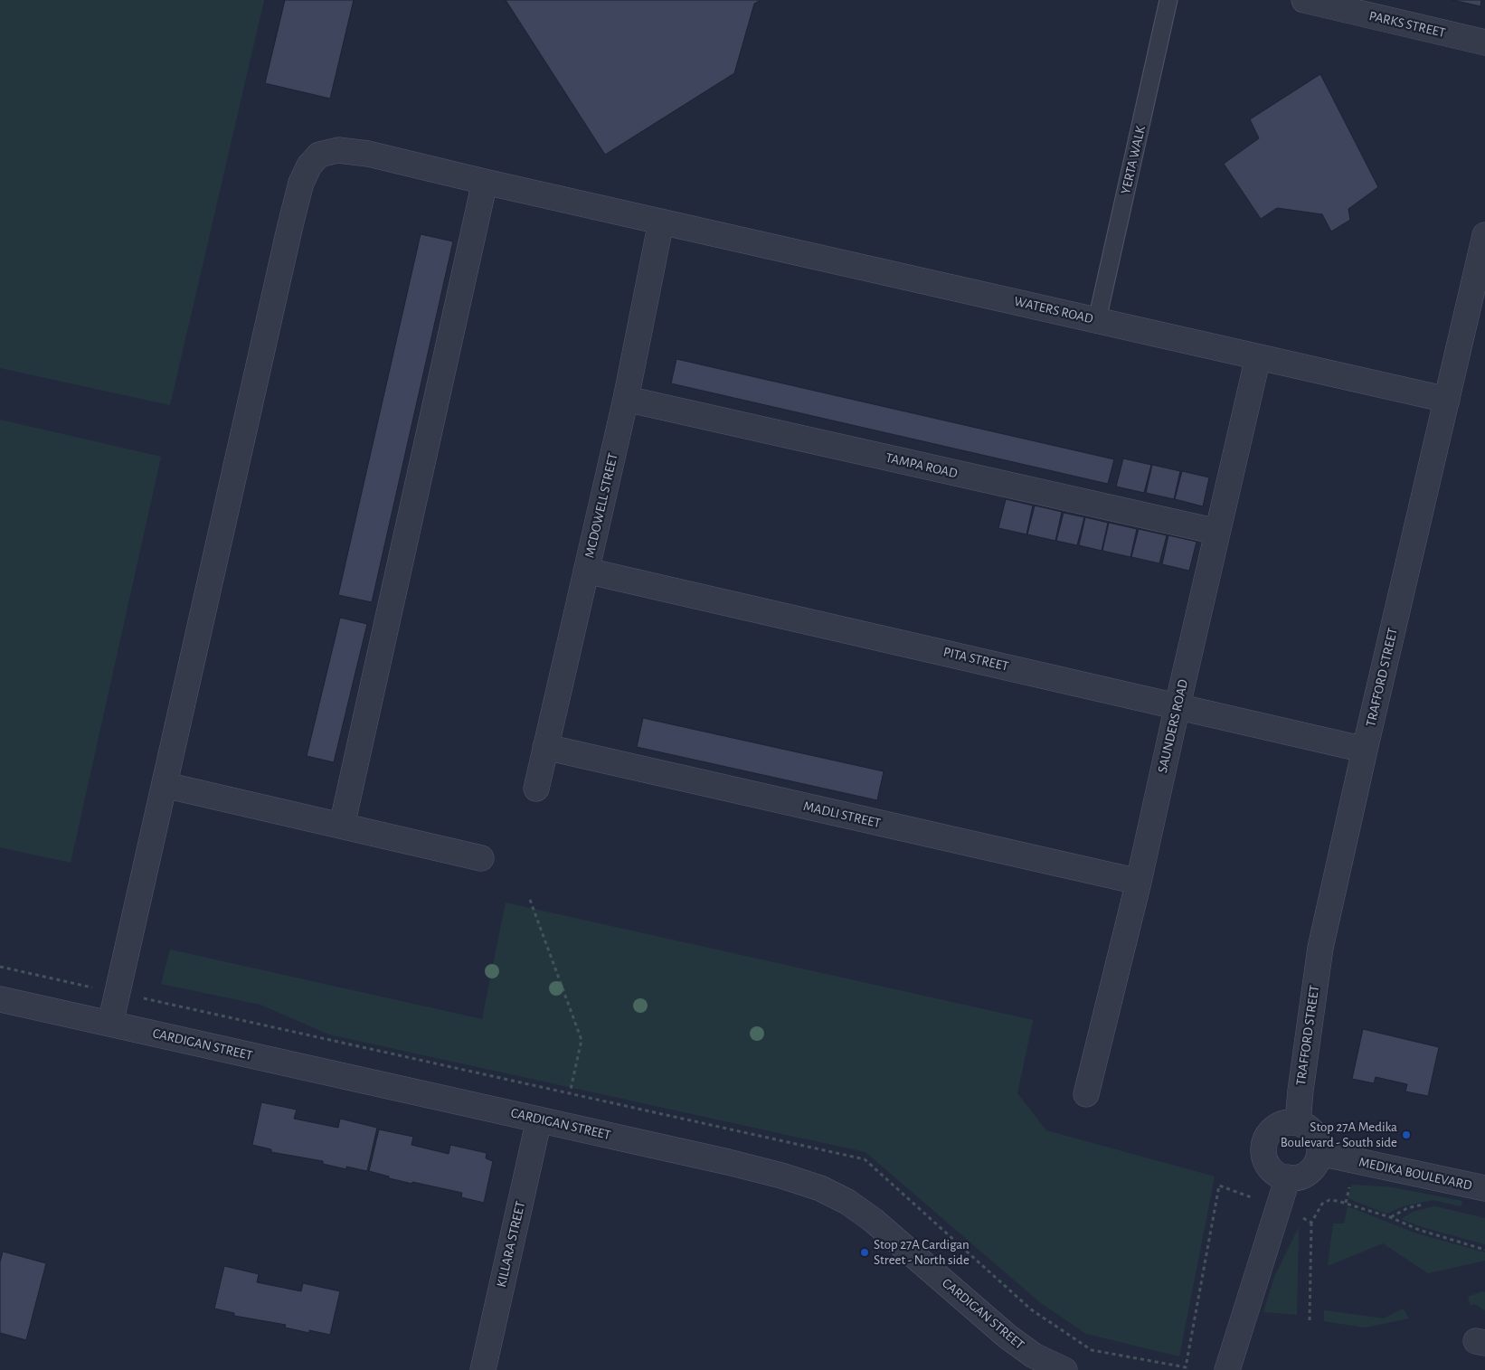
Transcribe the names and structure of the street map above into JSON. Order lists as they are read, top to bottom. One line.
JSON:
{"streets":{"street":["PARKS STREET","WATERS ROAD","TAMPA ROAD","MCDOWELL STREET","PITA STREET","TRAFFORD STREET","SAUNDERS ROAD","MADLI STREET","CARDIGAN STREET","MEDIKA BOULEVARD","KILLARA STREET"],"lane":["YERTA WALK"]},"crossings":[["YERTA WALK","WATERS ROAD"],["WATERS ROAD","MCDOWELL STREET"],["WATERS ROAD","TRAFFORD STREET"],["WATERS ROAD","SAUNDERS ROAD"],["WATERS ROAD","CARDIGAN STREET"],["TAMPA ROAD","MCDOWELL STREET"],["TAMPA ROAD","SAUNDERS ROAD"],["MCDOWELL STREET","PITA STREET"],["MCDOWELL STREET","MADLI STREET"],["PITA STREET","TRAFFORD STREET"],["PITA STREET","SAUNDERS ROAD"],["TRAFFORD STREET","MEDIKA BOULEVARD"],["SAUNDERS ROAD","MADLI STREET"],["CARDIGAN STREET","KILLARA STREET"]],"places":["Stop 27A Medika Boulevard - South side","Stop 27A Cardigan Street - North side"]}
